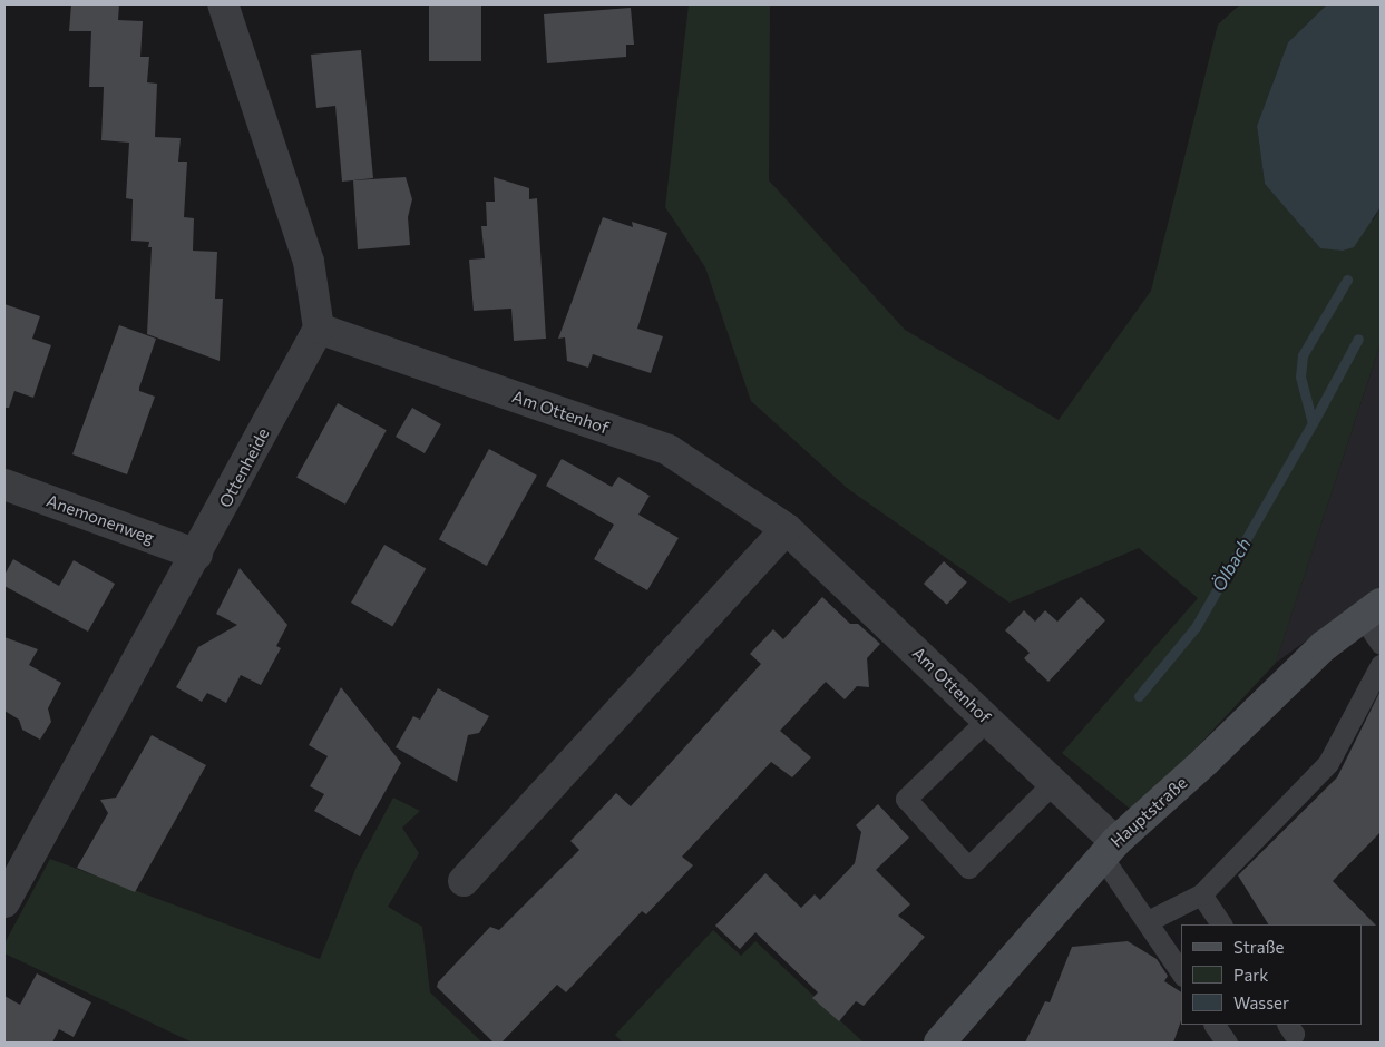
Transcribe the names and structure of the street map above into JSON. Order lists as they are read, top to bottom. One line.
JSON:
{"streets":{"main road":["Hauptstraße"],"street":["Am Ottenhof","Ottenheide","Anemonenweg"]},"crossings":[["Am Ottenhof","Ottenheide"],["Am Ottenhof","Hauptstraße"],["Ottenheide","Anemonenweg"]],"water":["Ölbach"],"legend":["Straße","Park","Wasser"]}
